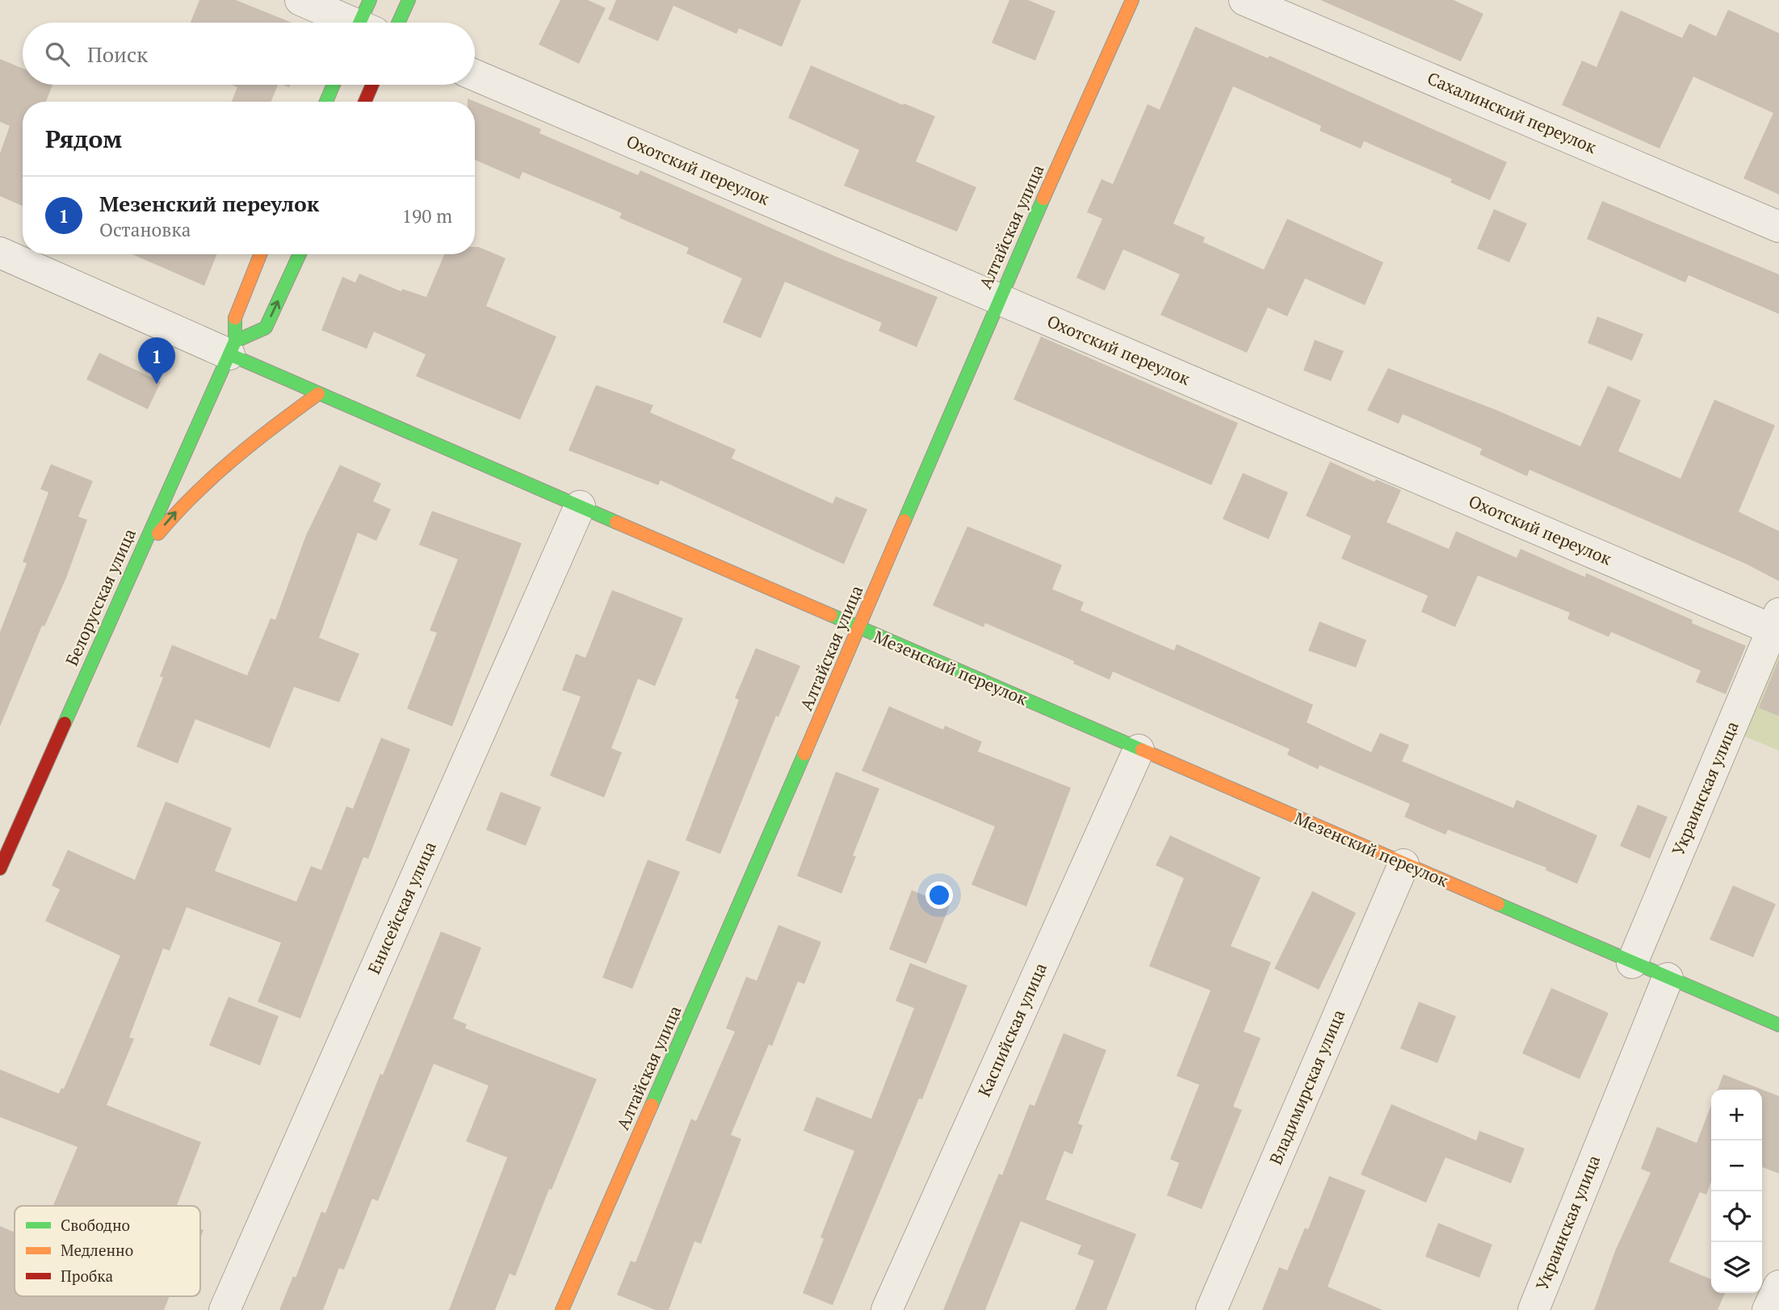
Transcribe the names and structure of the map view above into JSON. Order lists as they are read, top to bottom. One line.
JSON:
{"streets":{"street":["Сахалинский переулок","Охотский переулок","Алтайская улица","Белорусская улица","Мезенский переулок","Украинская улица","Енисейская улица","Каспийская улица","Владимирская улица"]},"crossings":[["Охотский переулок","Алтайская улица"],["Охотский переулок","Украинская улица"],["Алтайская улица","Мезенский переулок"],["Белорусская улица","Мезенский переулок"],["Мезенский переулок","Украинская улица"],["Мезенский переулок","Енисейская улица"],["Мезенский переулок","Каспийская улица"],["Мезенский переулок","Владимирская улица"]],"legend":["Свободно","Медленно","Пробка"],"page":{"search":"Поиск","heading":"Рядом","list":[{"mark":"1","name":"Мезенский переулок","note":"Остановка","value":"190 m"}],"pins":"1","map_buttons":["+","−"]}}
